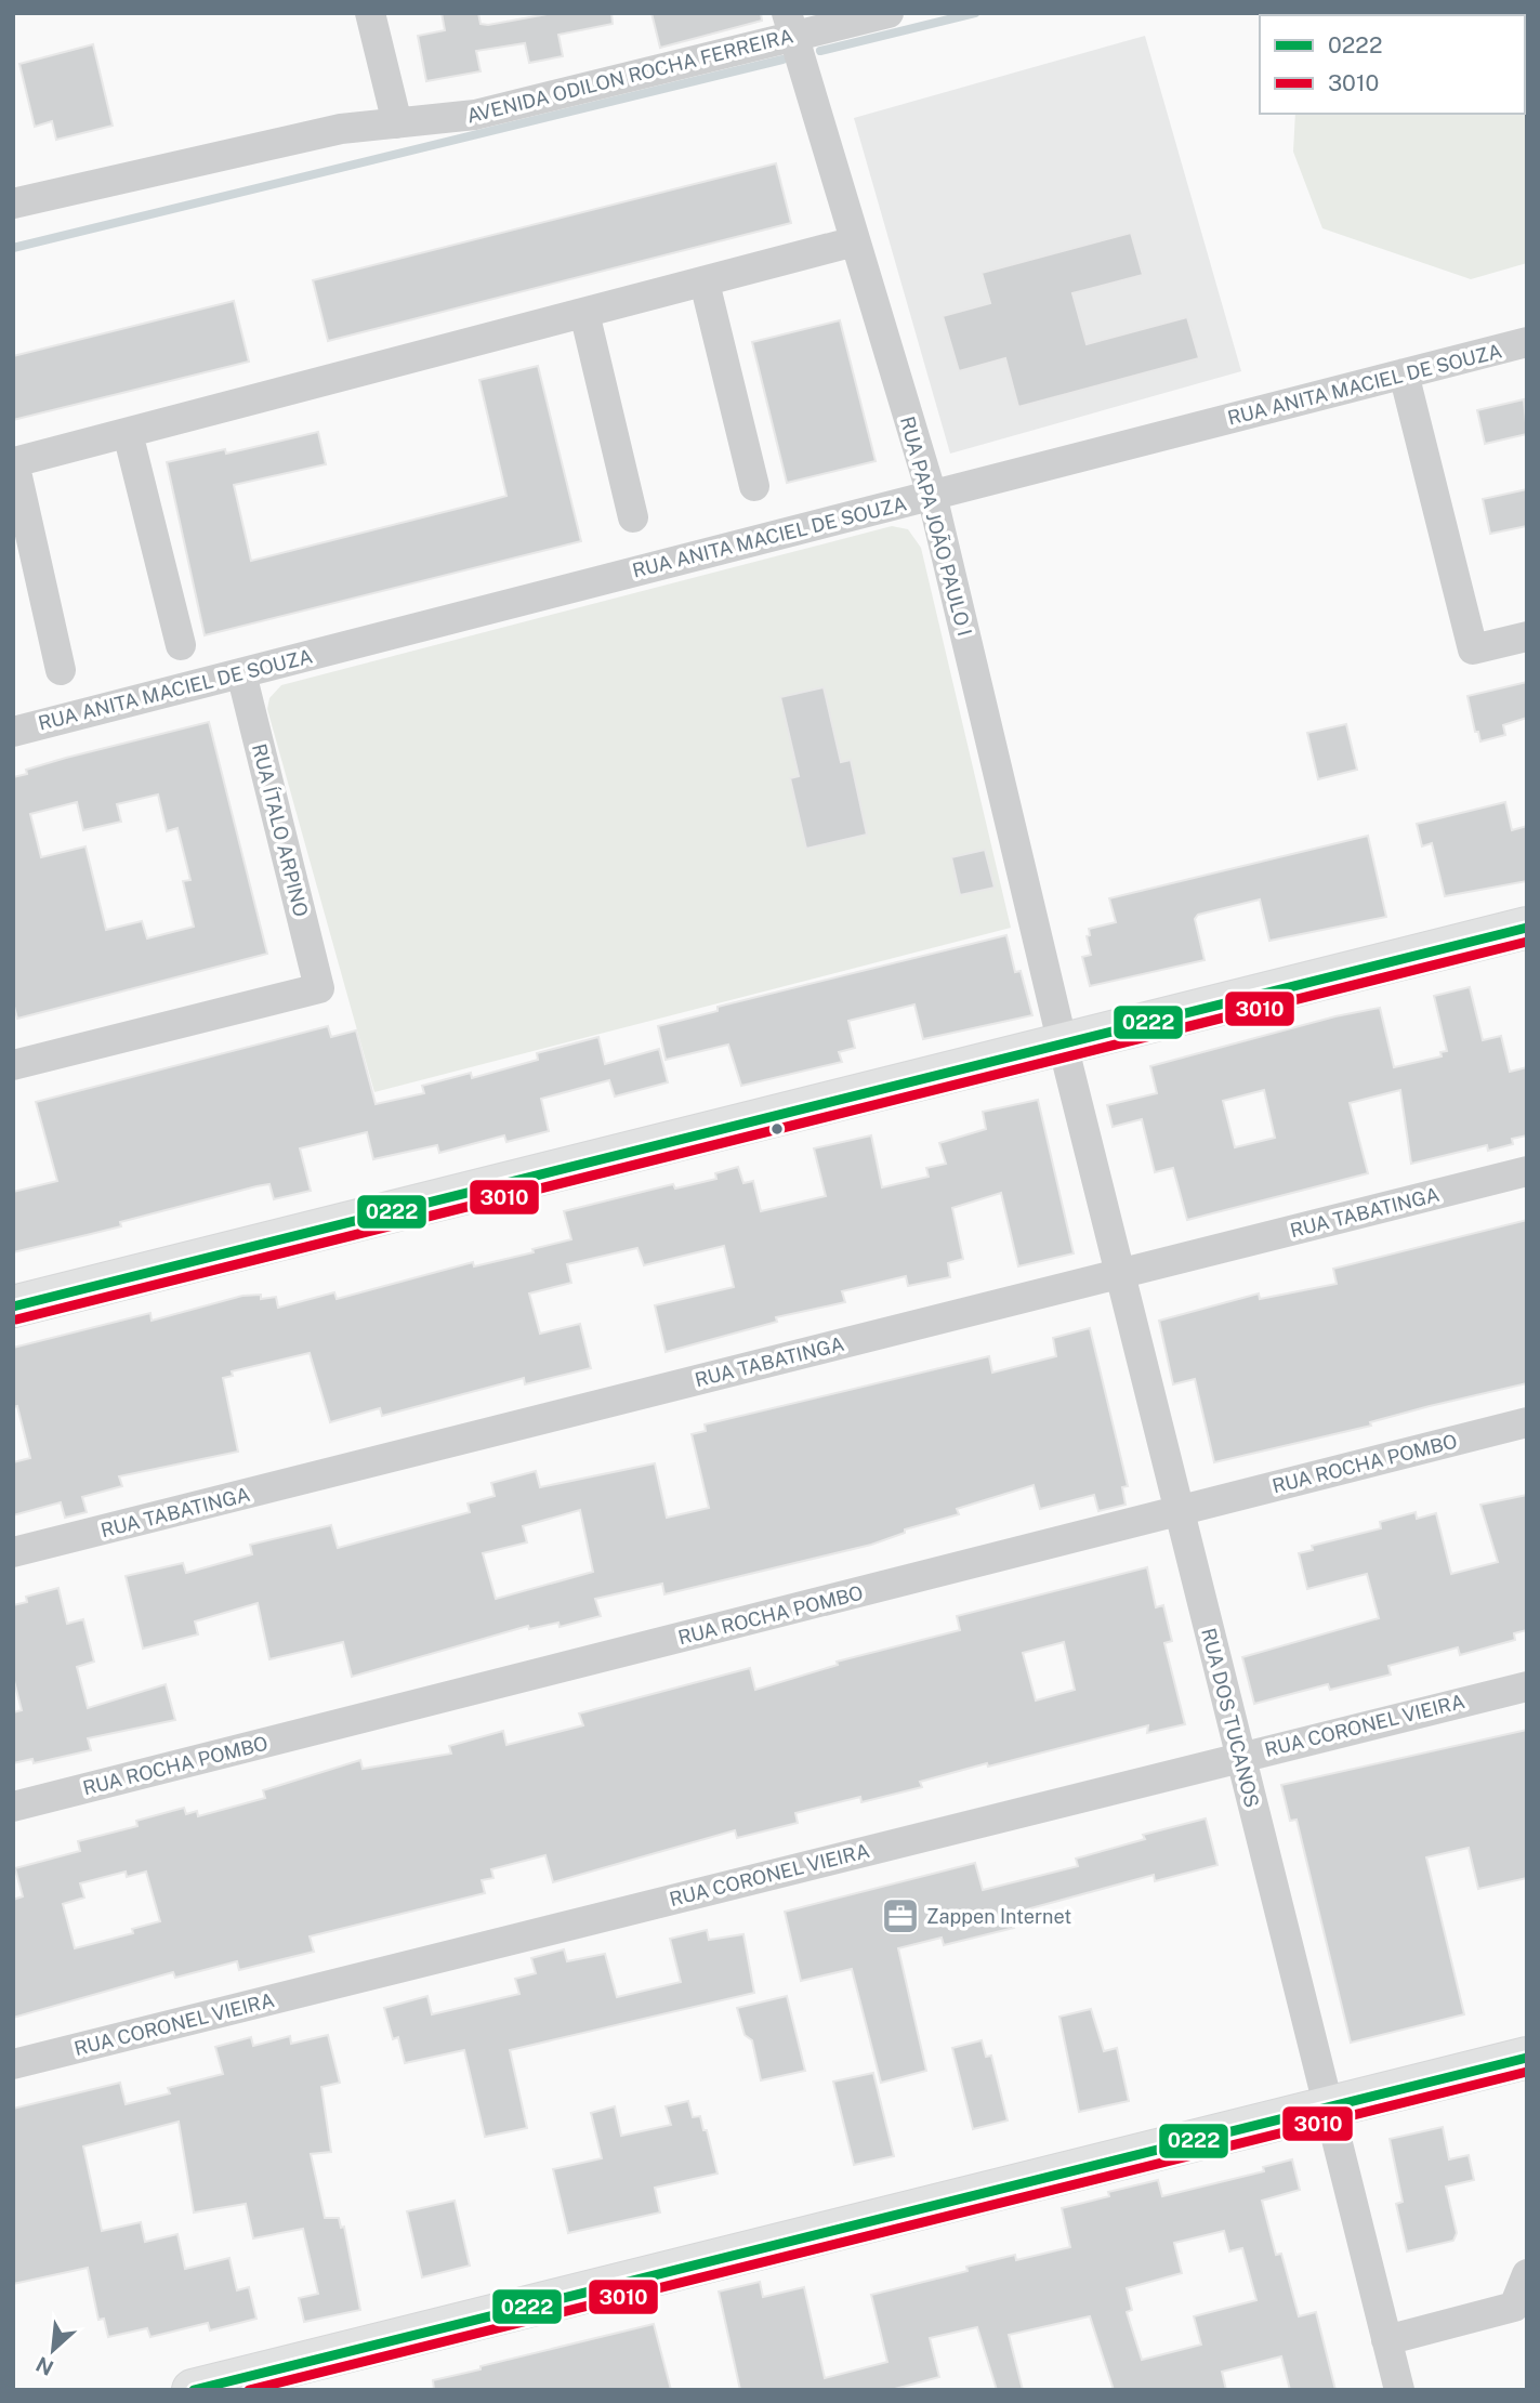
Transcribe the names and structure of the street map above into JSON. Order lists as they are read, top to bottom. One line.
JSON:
{"streets":{"street":["AVENIDA ODILON ROCHA FERREIRA","RUA ANITA MACIEL DE SOUZA","RUA PAPA JOÃO PAULO I","RUA ÍTALO ARPINO","RUA TABATINGA","RUA ROCHA POMBO","RUA DOS TUCANOS","RUA CORONEL VIEIRA"]},"crossings":[["AVENIDA ODILON ROCHA FERREIRA","RUA PAPA JOÃO PAULO I"],["RUA ANITA MACIEL DE SOUZA","RUA PAPA JOÃO PAULO I"],["RUA ANITA MACIEL DE SOUZA","RUA ÍTALO ARPINO"],["RUA PAPA JOÃO PAULO I","RUA DOS TUCANOS"],["RUA TABATINGA","RUA DOS TUCANOS"],["RUA ROCHA POMBO","RUA DOS TUCANOS"],["RUA DOS TUCANOS","RUA CORONEL VIEIRA"]],"places":{"office":["Zappen Internet"]},"lines":["transit line 0222","transit line 3010"],"legend":["0222","3010"],"north":"bottom left"}
